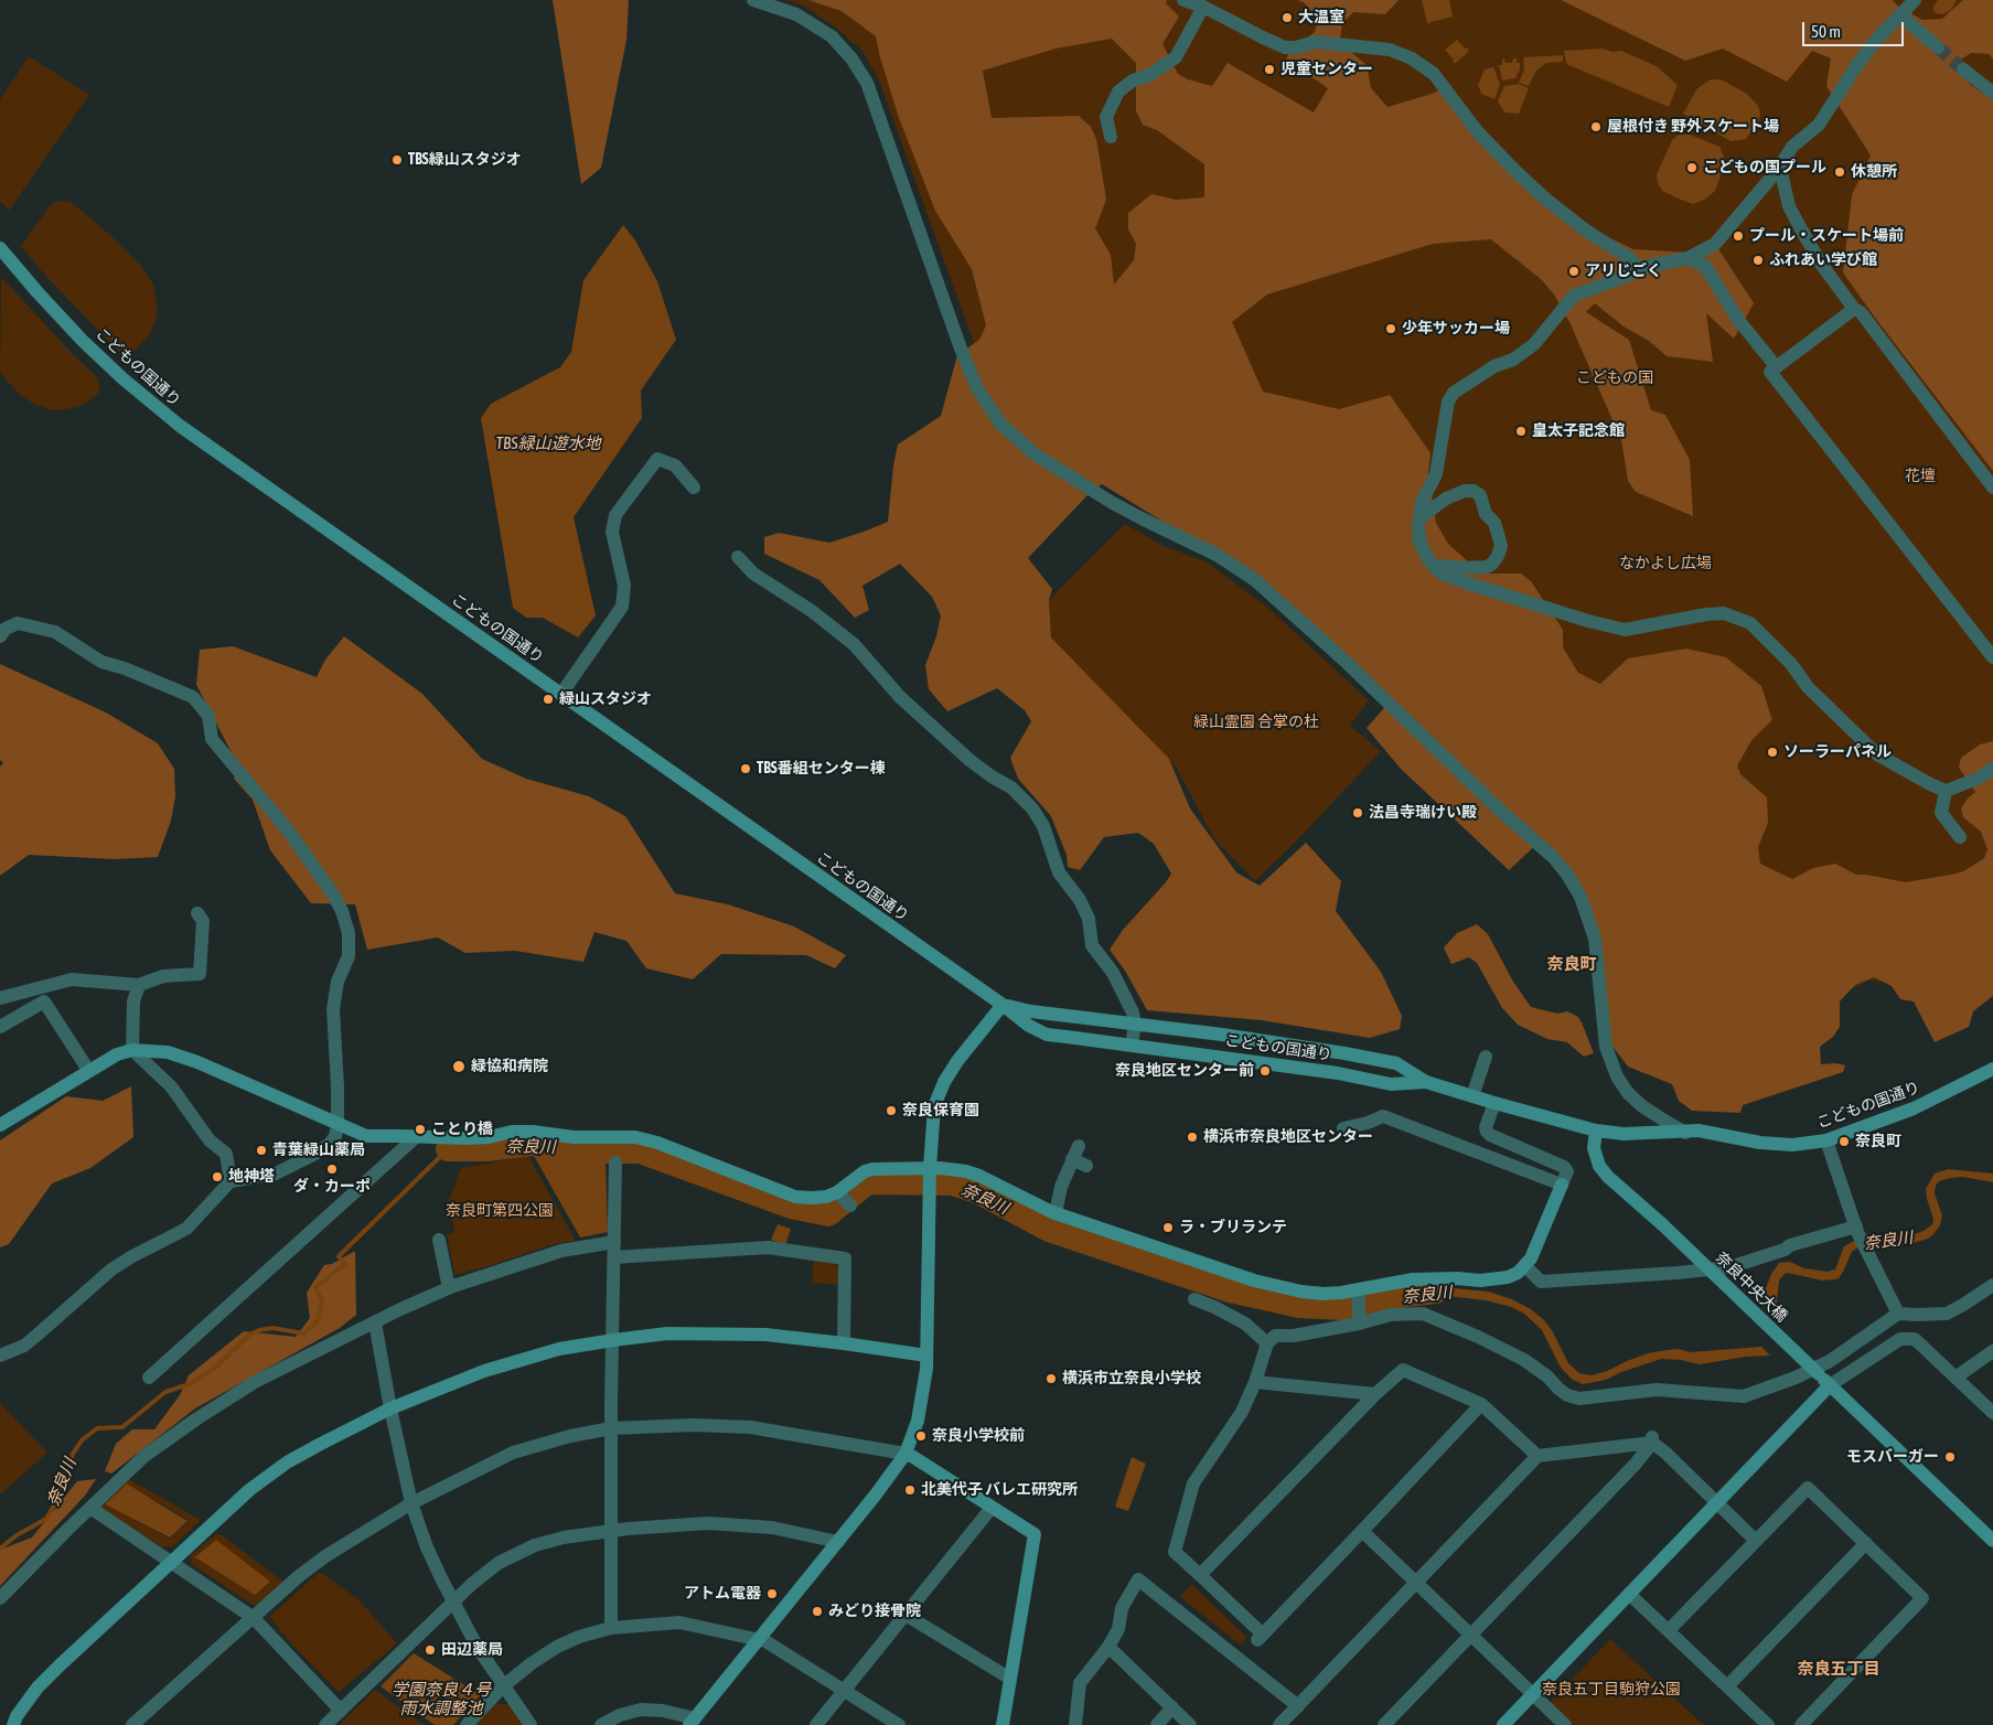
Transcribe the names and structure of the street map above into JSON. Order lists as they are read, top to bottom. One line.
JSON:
{"streets":{"street":["こどもの国通り","奈良中央大橋"]},"crossings":[["こどもの国通り","奈良中央大橋"]],"districts":["奈良町","奈良五丁目"],"water":["TBS緑山遊水地","奈良川","学園奈良４号 雨水調整池"],"parks":["こどもの国","花壇","なかよし広場","緑山霊園 合掌の杜","奈良町第四公園","奈良五丁目駒狩公園"],"places":["大温室","児童センター","屋根付き 野外スケート場","TBS緑山スタジオ","こどもの国プール","休憩所","プール・スケート場前","ふれあい学び館","アリじごく","少年サッカー場","皇太子記念館","緑山スタジオ","ソーラーパネル","TBS番組センター棟","法昌寺瑞けい殿","緑協和病院","奈良地区センター前","奈良保育園","ことり橋","横浜市奈良地区センター","奈良町","青葉緑山薬局","ダ・カーポ","地神塔","ラ・ブリランテ","横浜市立奈良小学校","奈良小学校前","モスバーガー","北美代子 バレエ研究所","アトム電器","みどり接骨院","田辺薬局"],"scale_bar":"50 m"}
